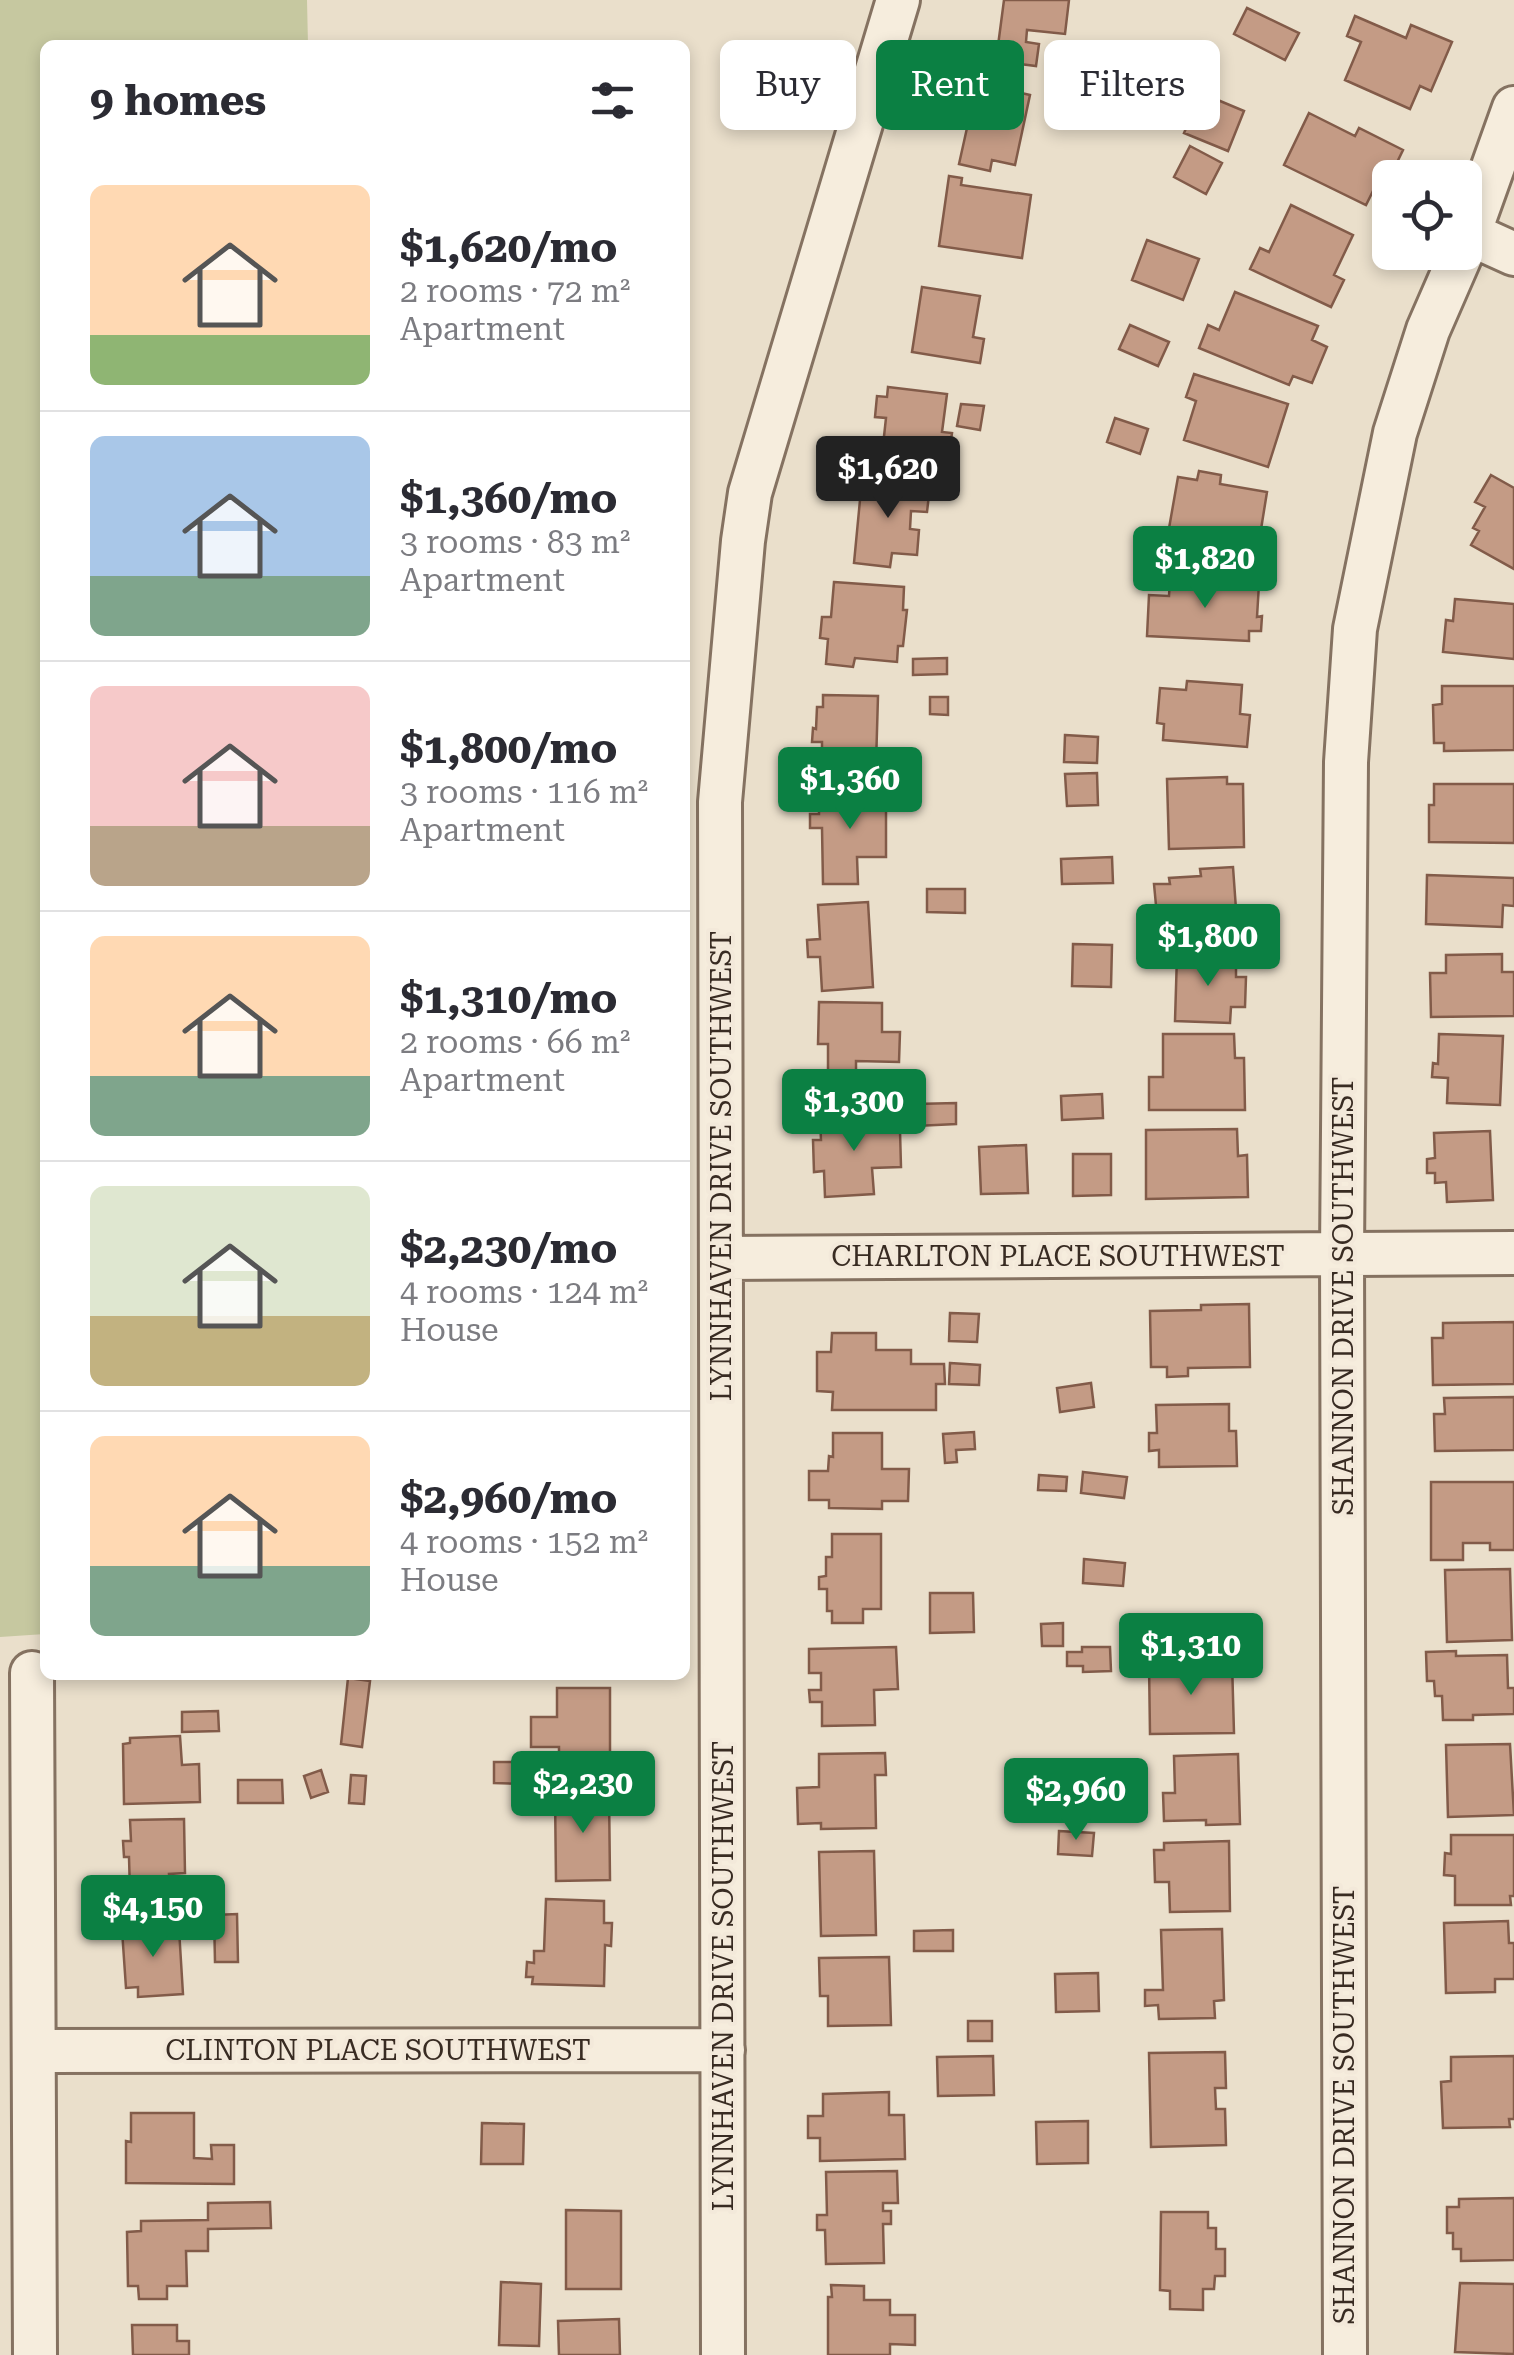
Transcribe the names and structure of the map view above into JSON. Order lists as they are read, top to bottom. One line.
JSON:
{"streets":{"street":["LYNNHAVEN DRIVE SOUTHWEST","CHARLTON PLACE SOUTHWEST","SHANNON DRIVE SOUTHWEST","CLINTON PLACE SOUTHWEST"]},"crossings":[["LYNNHAVEN DRIVE SOUTHWEST","CHARLTON PLACE SOUTHWEST"],["LYNNHAVEN DRIVE SOUTHWEST","CLINTON PLACE SOUTHWEST"],["CHARLTON PLACE SOUTHWEST","SHANNON DRIVE SOUTHWEST"]],"page":{"chip":["Buy","Rent","Filters"],"heading":"9 homes","list":[{"name":"$1,620/mo","note":"2 rooms · 72 m² · Apartment"},{"name":"$1,360/mo","note":"3 rooms · 83 m² · Apartment"},{"name":"$1,800/mo","note":"3 rooms · 116 m² · Apartment"},{"name":"$1,310/mo","note":"2 rooms · 66 m² · Apartment"},{"name":"$2,230/mo","note":"4 rooms · 124 m² · House"},{"name":"$2,960/mo","note":"4 rooms · 152 m² · House"}],"price":["$1,620","$1,820","$1,360","$1,800","$1,300","$1,310","$2,230","$2,960","$4,150"]}}
